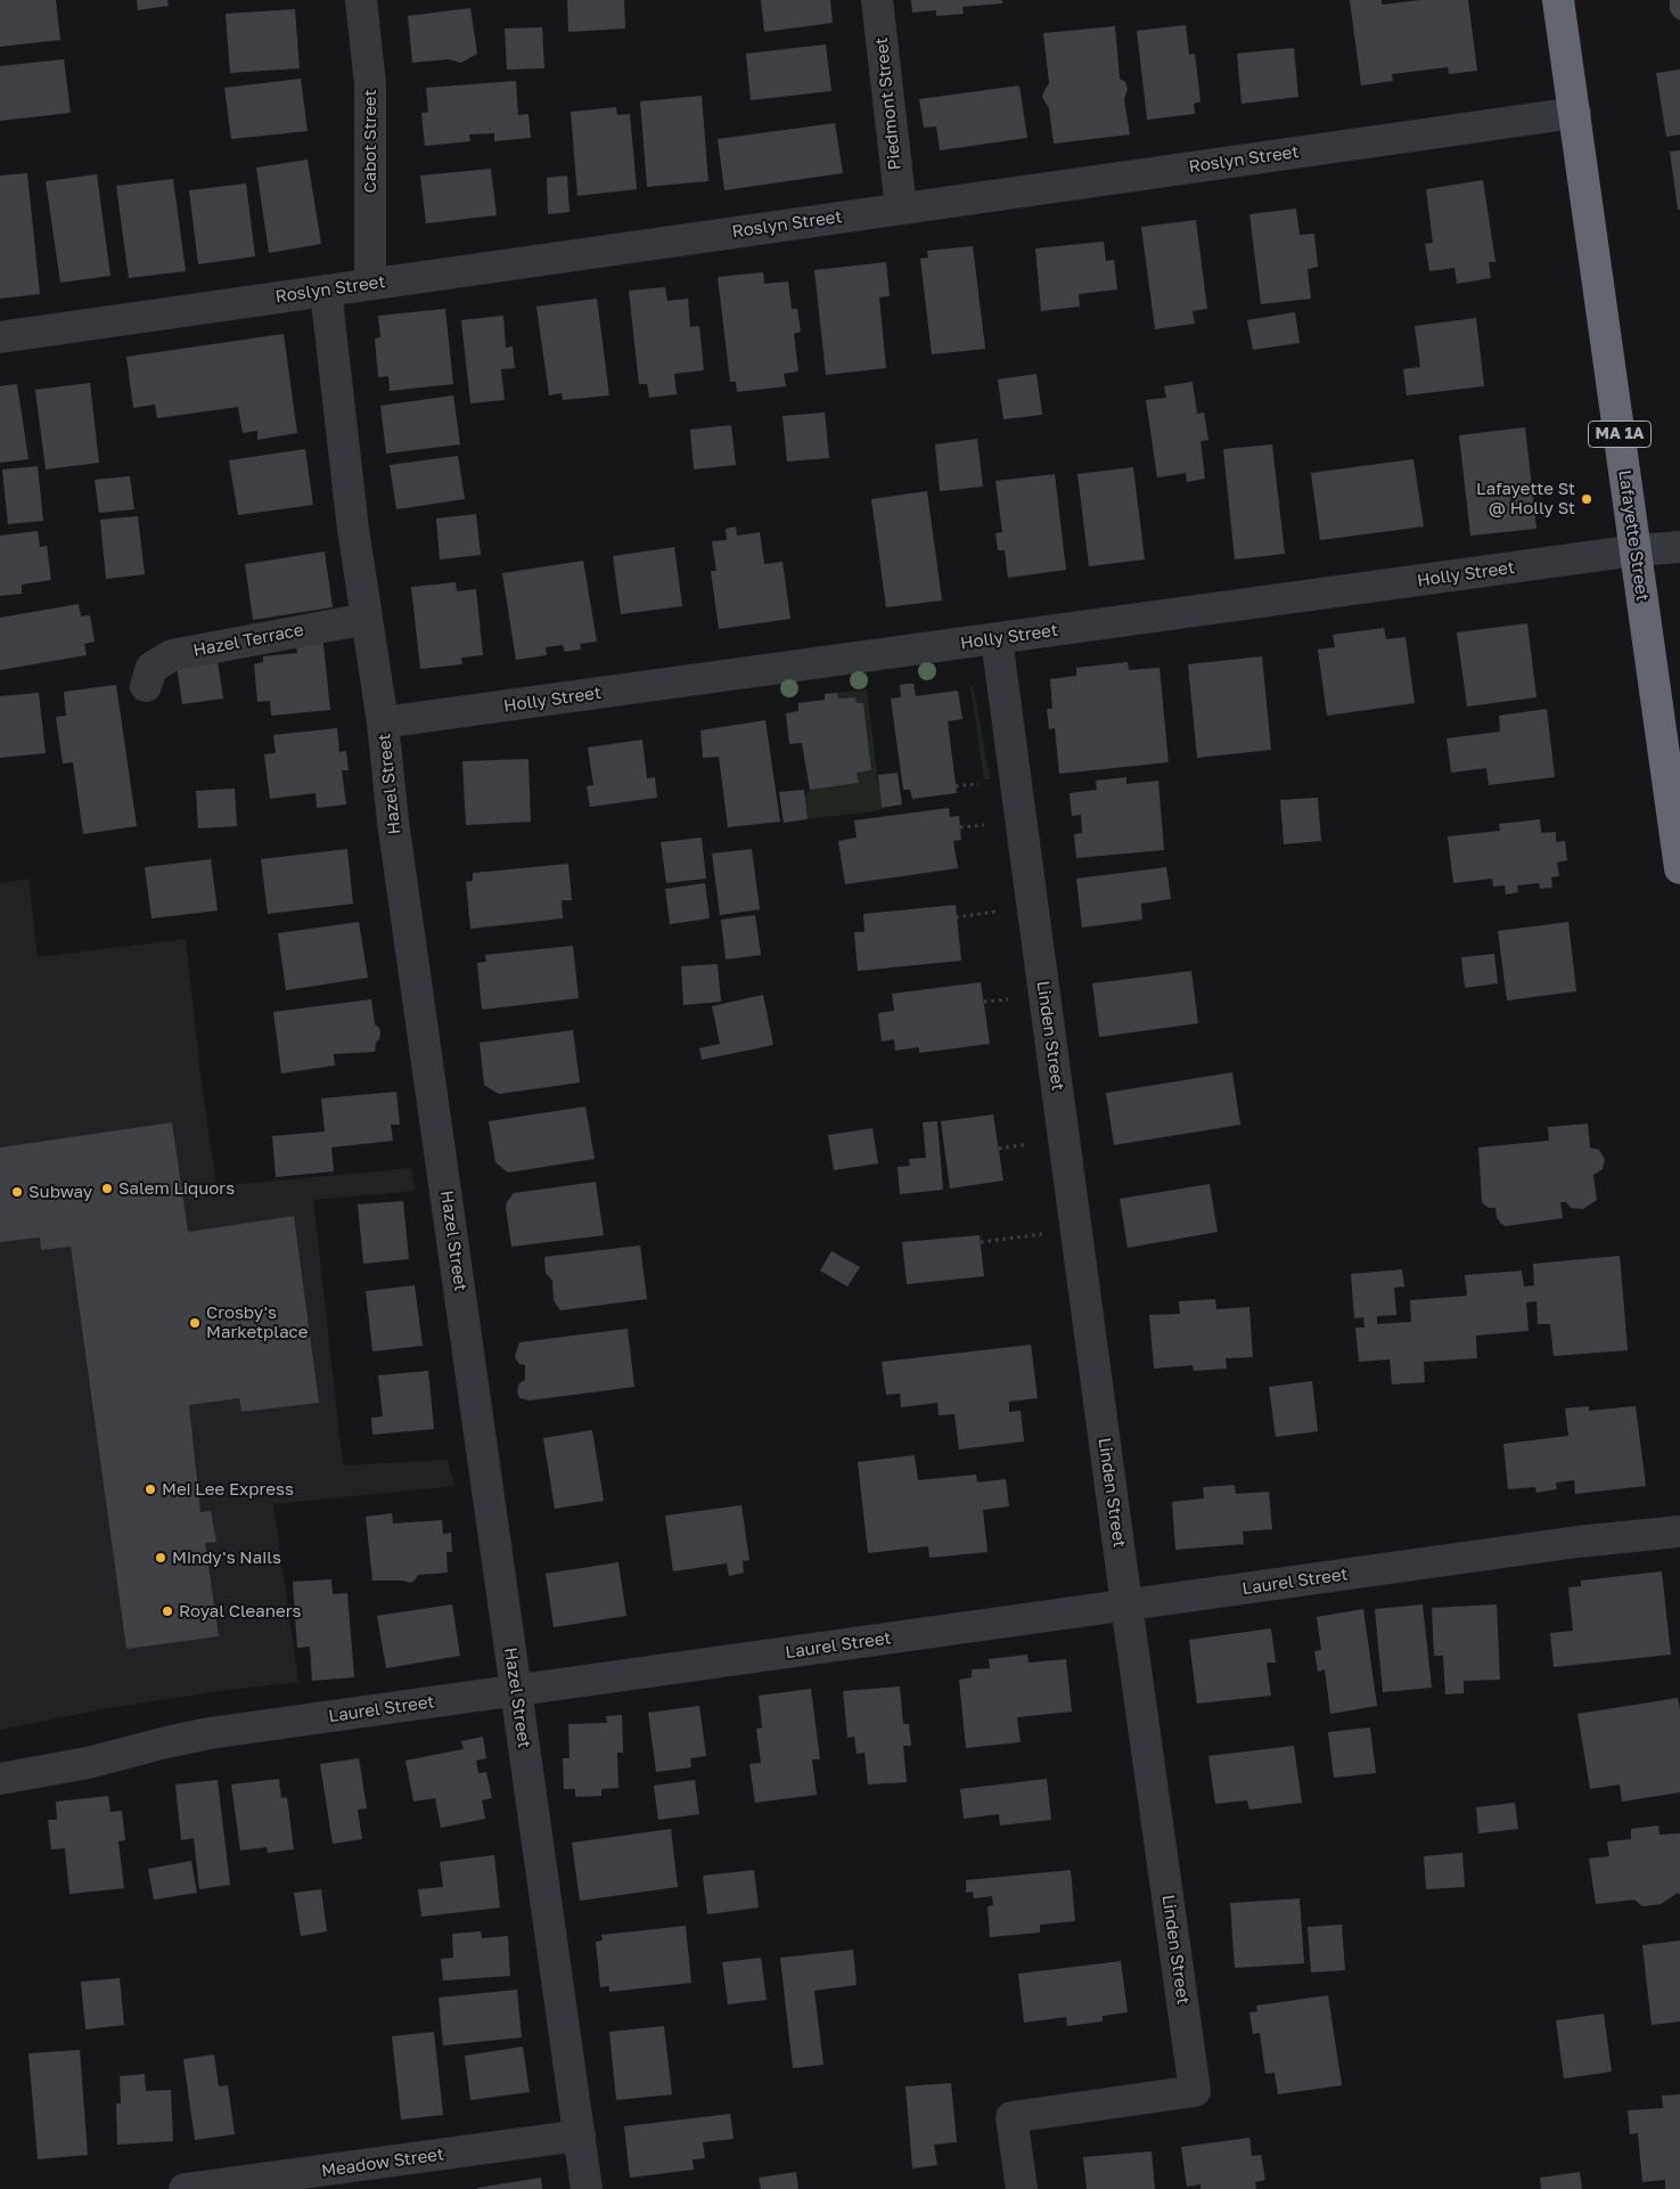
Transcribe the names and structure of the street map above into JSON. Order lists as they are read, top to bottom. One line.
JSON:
{"streets":{"highway":["MA 1A","Lafayette Street"],"street":["Piedmont Street","Cabot Street","Roslyn Street","Holly Street","Hazel Terrace","Hazel Street","Linden Street","Laurel Street","Meadow Street"]},"crossings":[["Piedmont Street","Roslyn Street"],["Cabot Street","Roslyn Street"],["Roslyn Street","Lafayette Street"],["Roslyn Street","Hazel Street"],["Lafayette Street","Holly Street"],["Holly Street","Hazel Street"],["Holly Street","Linden Street"],["Hazel Terrace","Hazel Street"],["Hazel Street","Laurel Street"],["Hazel Street","Meadow Street"],["Linden Street","Laurel Street"]],"places":["Lafayette St @ Holly St","Salem Liquors","Subway","Crosby's Marketplace","Mei Lee Express","Mindy's Nails","Royal Cleaners"]}
